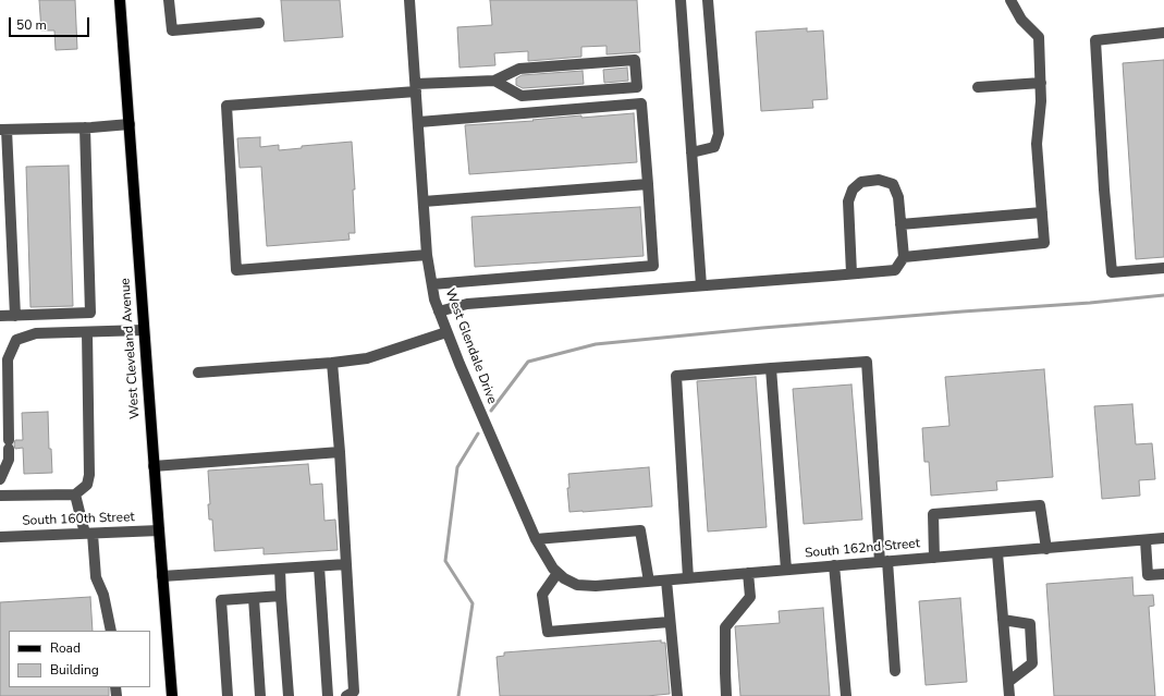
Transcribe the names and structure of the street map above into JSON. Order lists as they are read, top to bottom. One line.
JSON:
{"streets":{"main road":["West Cleveland Avenue"],"street":["West Glendale Drive","South 160th Street","South 162nd Street"]},"crossings":[["West Glendale Drive","South 162nd Street"],["West Cleveland Avenue","South 160th Street"]],"legend":["Road","Building"],"scale_bar":"50 m"}
